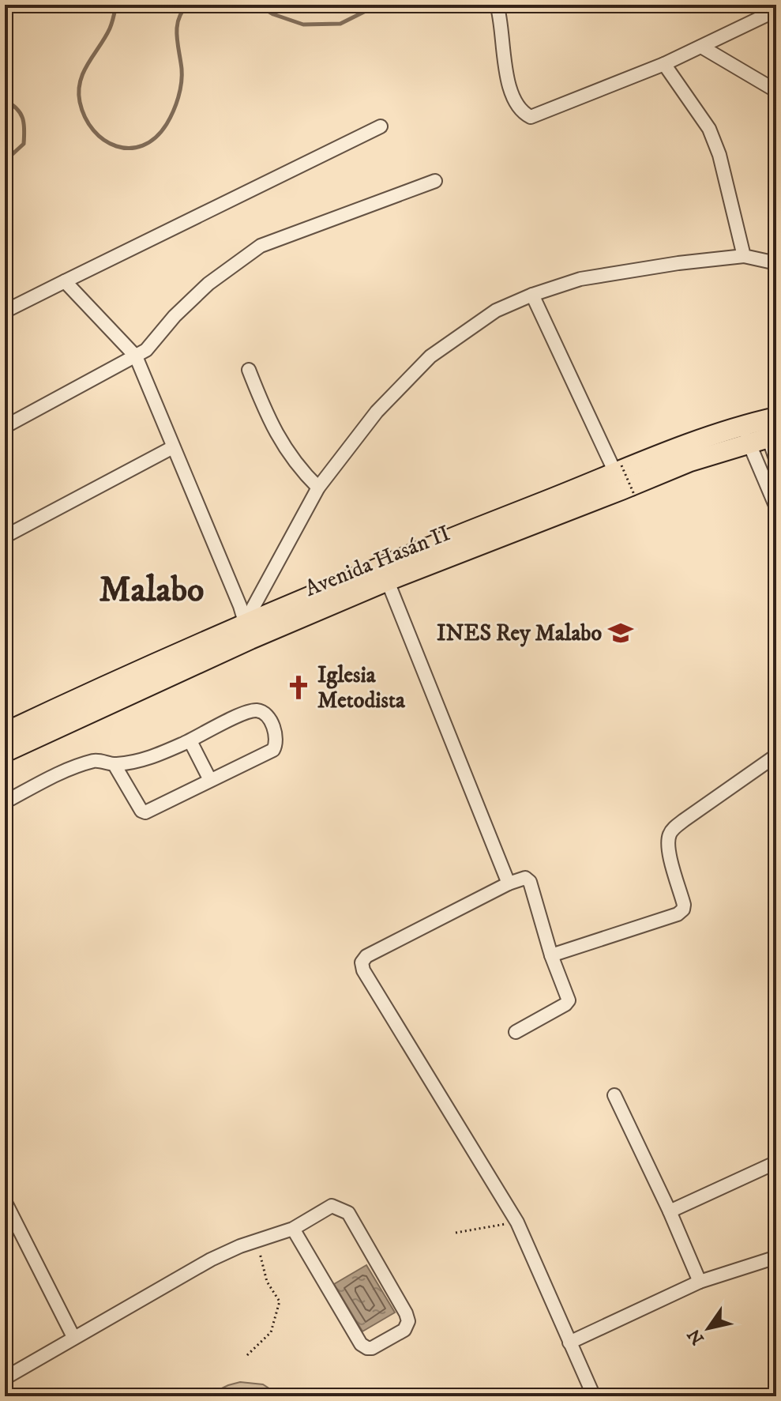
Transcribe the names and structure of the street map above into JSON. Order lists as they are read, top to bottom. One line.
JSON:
{"streets":{"main road":["Avenida Hasán II"]},"districts":["Malabo"],"places":{"school or university":["INES Rey Malabo"],"church":["Iglesia Metodista"]},"north":"bottom left"}
